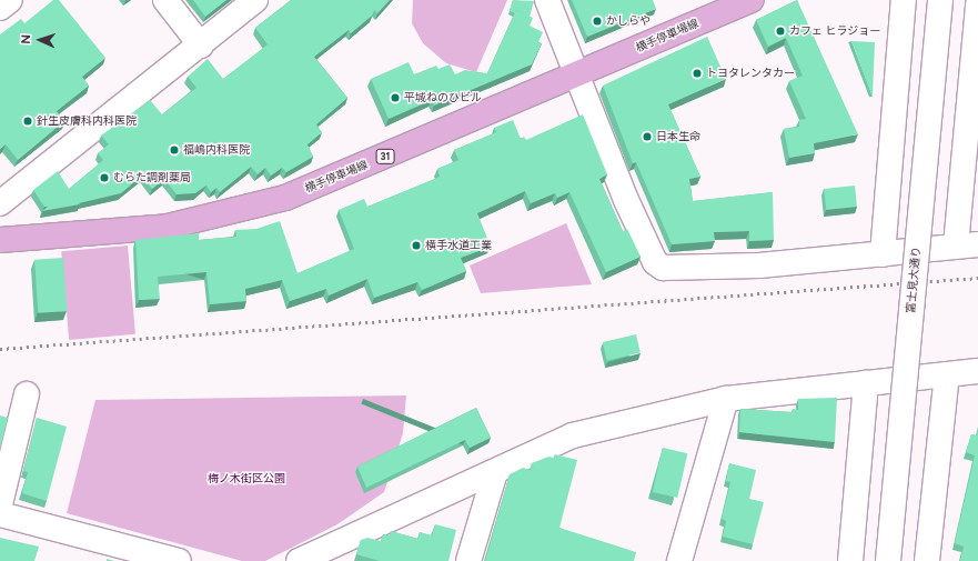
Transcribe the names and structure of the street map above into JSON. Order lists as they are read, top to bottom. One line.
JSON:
{"streets":{"main road":["横手停車場線","31"],"street":["富士見大通り"]},"parks":["梅ノ木街区公園"],"places":["かしらや","カフェ ヒラジョー","トヨタレンタカー","平城ねのひビル","針生皮膚科内科医院","日本生命","福嶋内科医院","むらた調剤薬局","横手水道工業"],"north":"left"}
